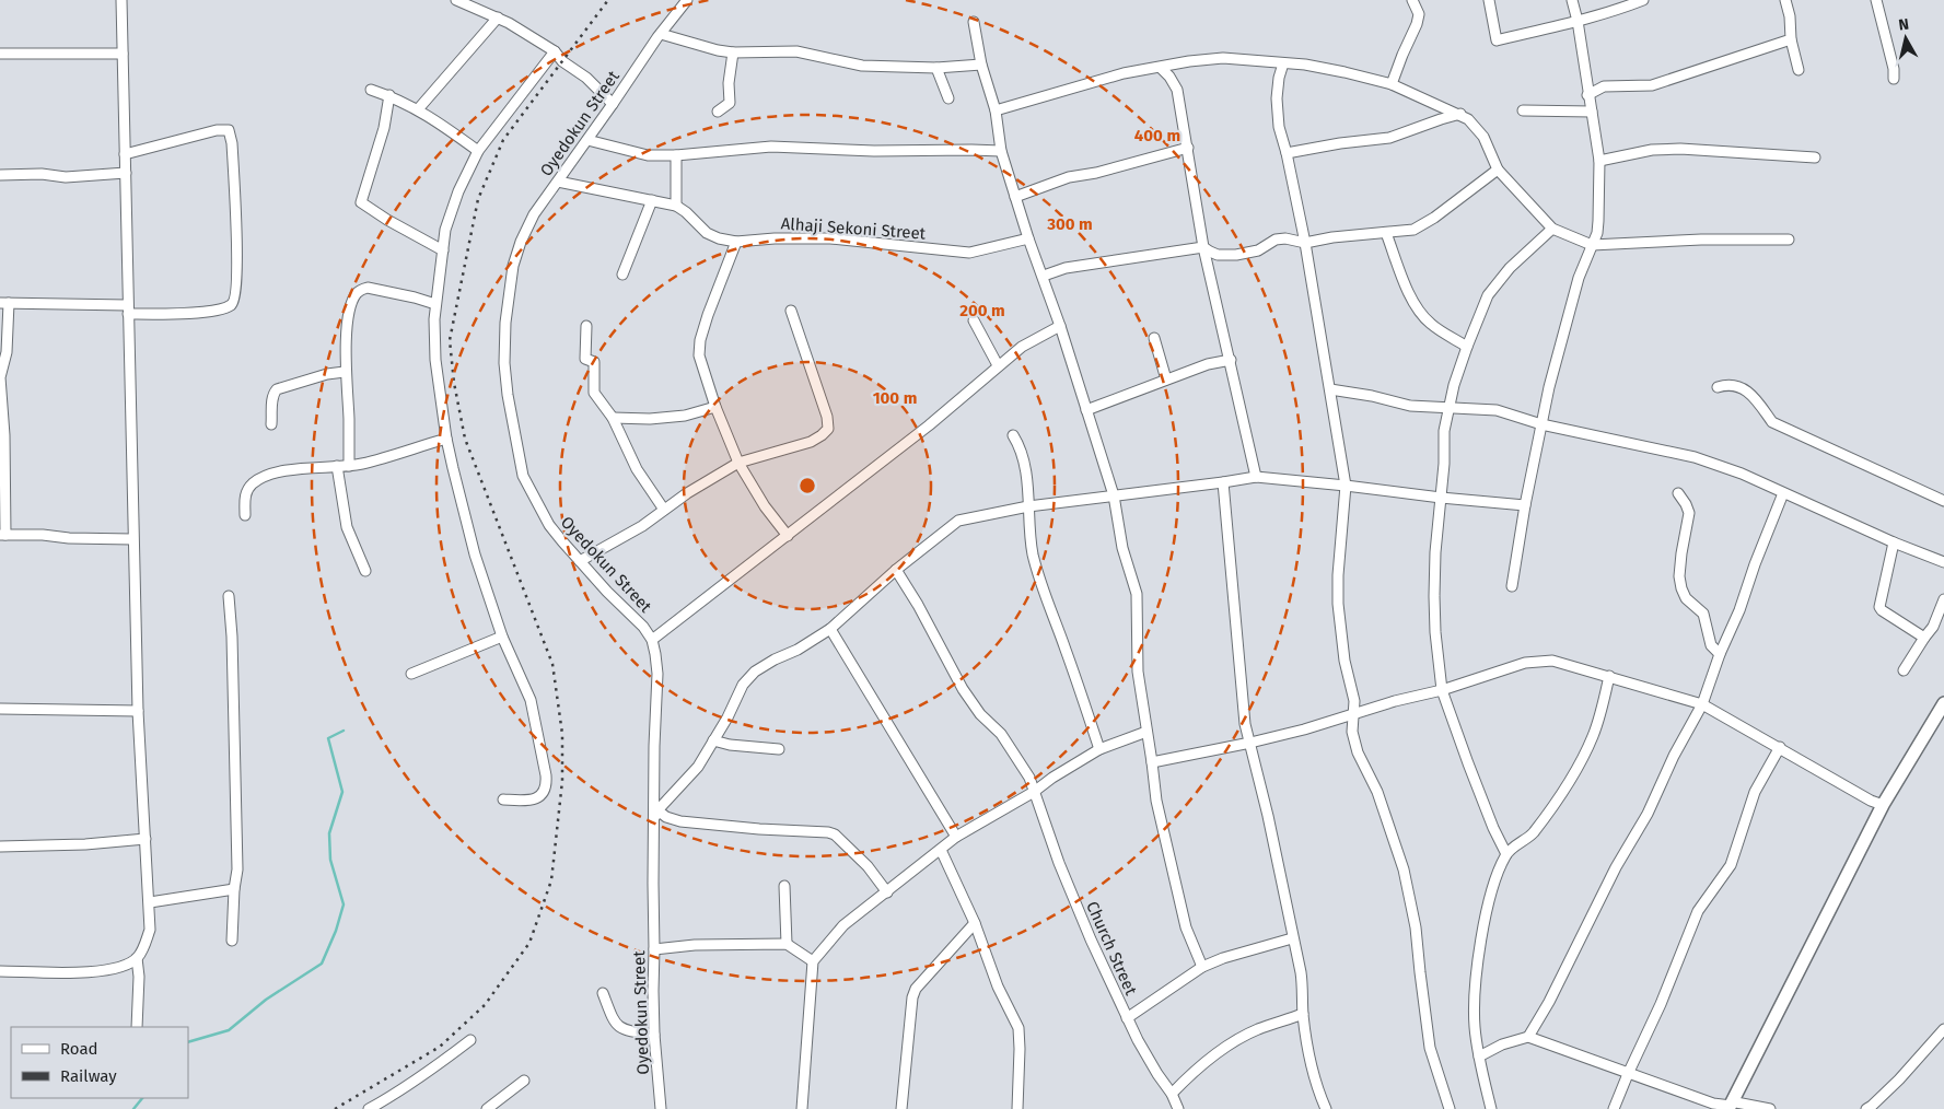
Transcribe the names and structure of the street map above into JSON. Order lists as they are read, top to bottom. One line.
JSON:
{"streets":{"street":["Oyedokun Street","Alhaji Sekoni Street","Church Street"]},"crossings":[["Oyedokun Street","Alhaji Sekoni Street"]],"legend":["Road","Railway"],"north":"top","rings":["400 m","300 m","200 m","100 m"]}
